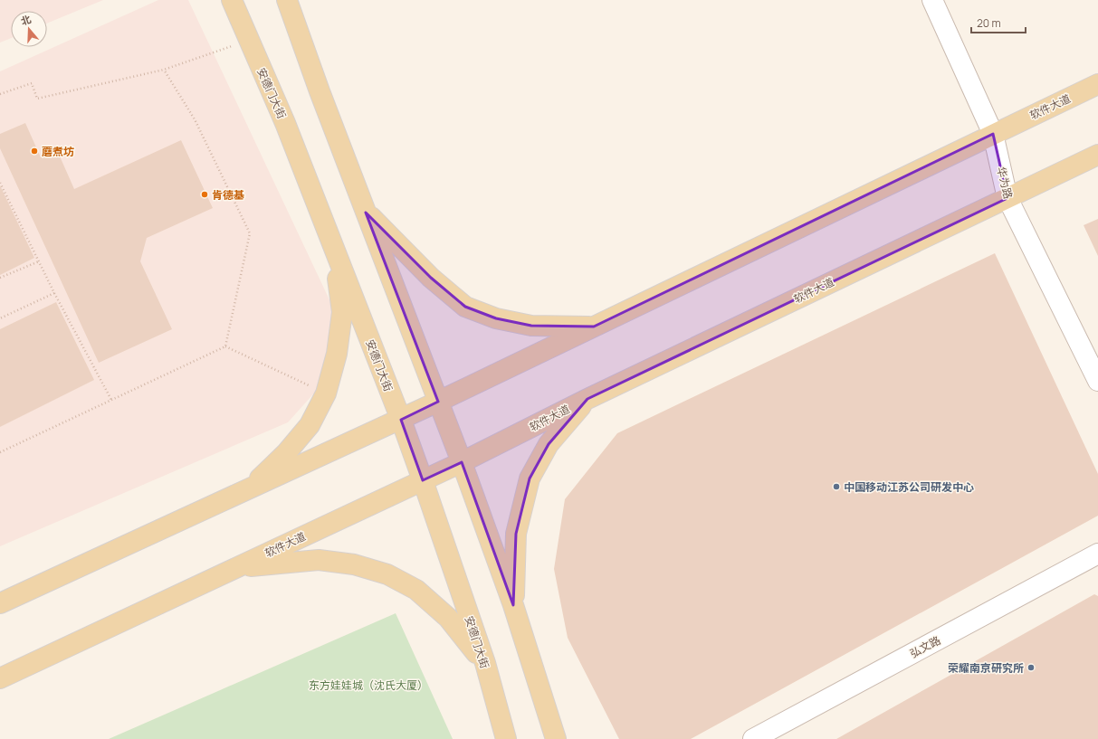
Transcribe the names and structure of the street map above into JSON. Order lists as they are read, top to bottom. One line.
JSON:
{"streets":{"main road":["安德门大街","软件大道"],"street":["华为路","弘文路"]},"crossings":[["安德门大街","软件大道"],["软件大道","华为路"]],"parks":["东方娃娃城（沈氏大厦）"],"places":["蘑煮坊","肯德基","中国移动江苏公司研发中心","荣耀南京研究所"],"scale_bar":"20 m","north":"top"}
